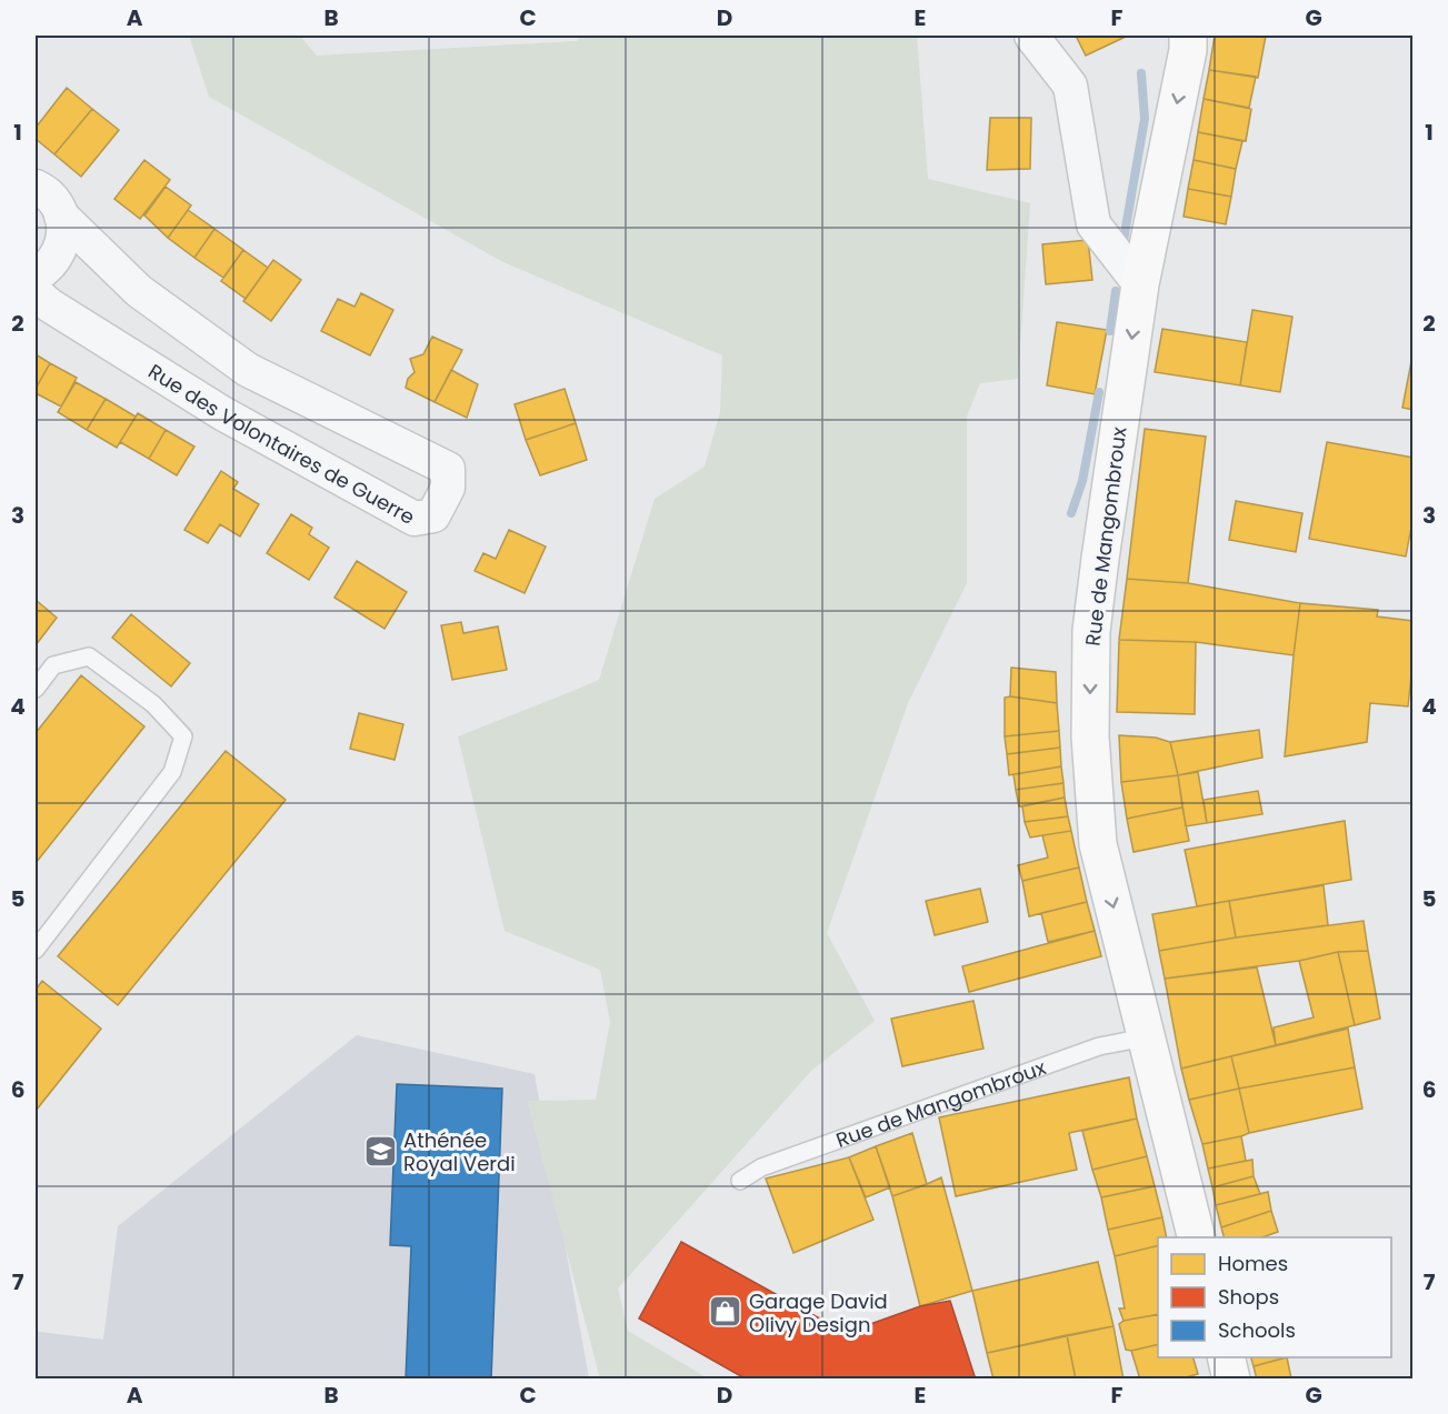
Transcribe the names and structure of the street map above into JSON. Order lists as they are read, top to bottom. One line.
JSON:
{"streets":{"main road":["Rue de Mangombroux"],"street":["Rue des Volontaires de Guerre"]},"one_way":["Rue de Mangombroux"],"places":{"school or university":["Athénée Royal Verdi"],"shop":["Garage David Olivy Design"]},"legend":["Homes","Shops","Schools"],"grid":{"columns":["A","B","C","D","E","F","G"],"rows":["1","2","3","4","5","6","7"]}}
